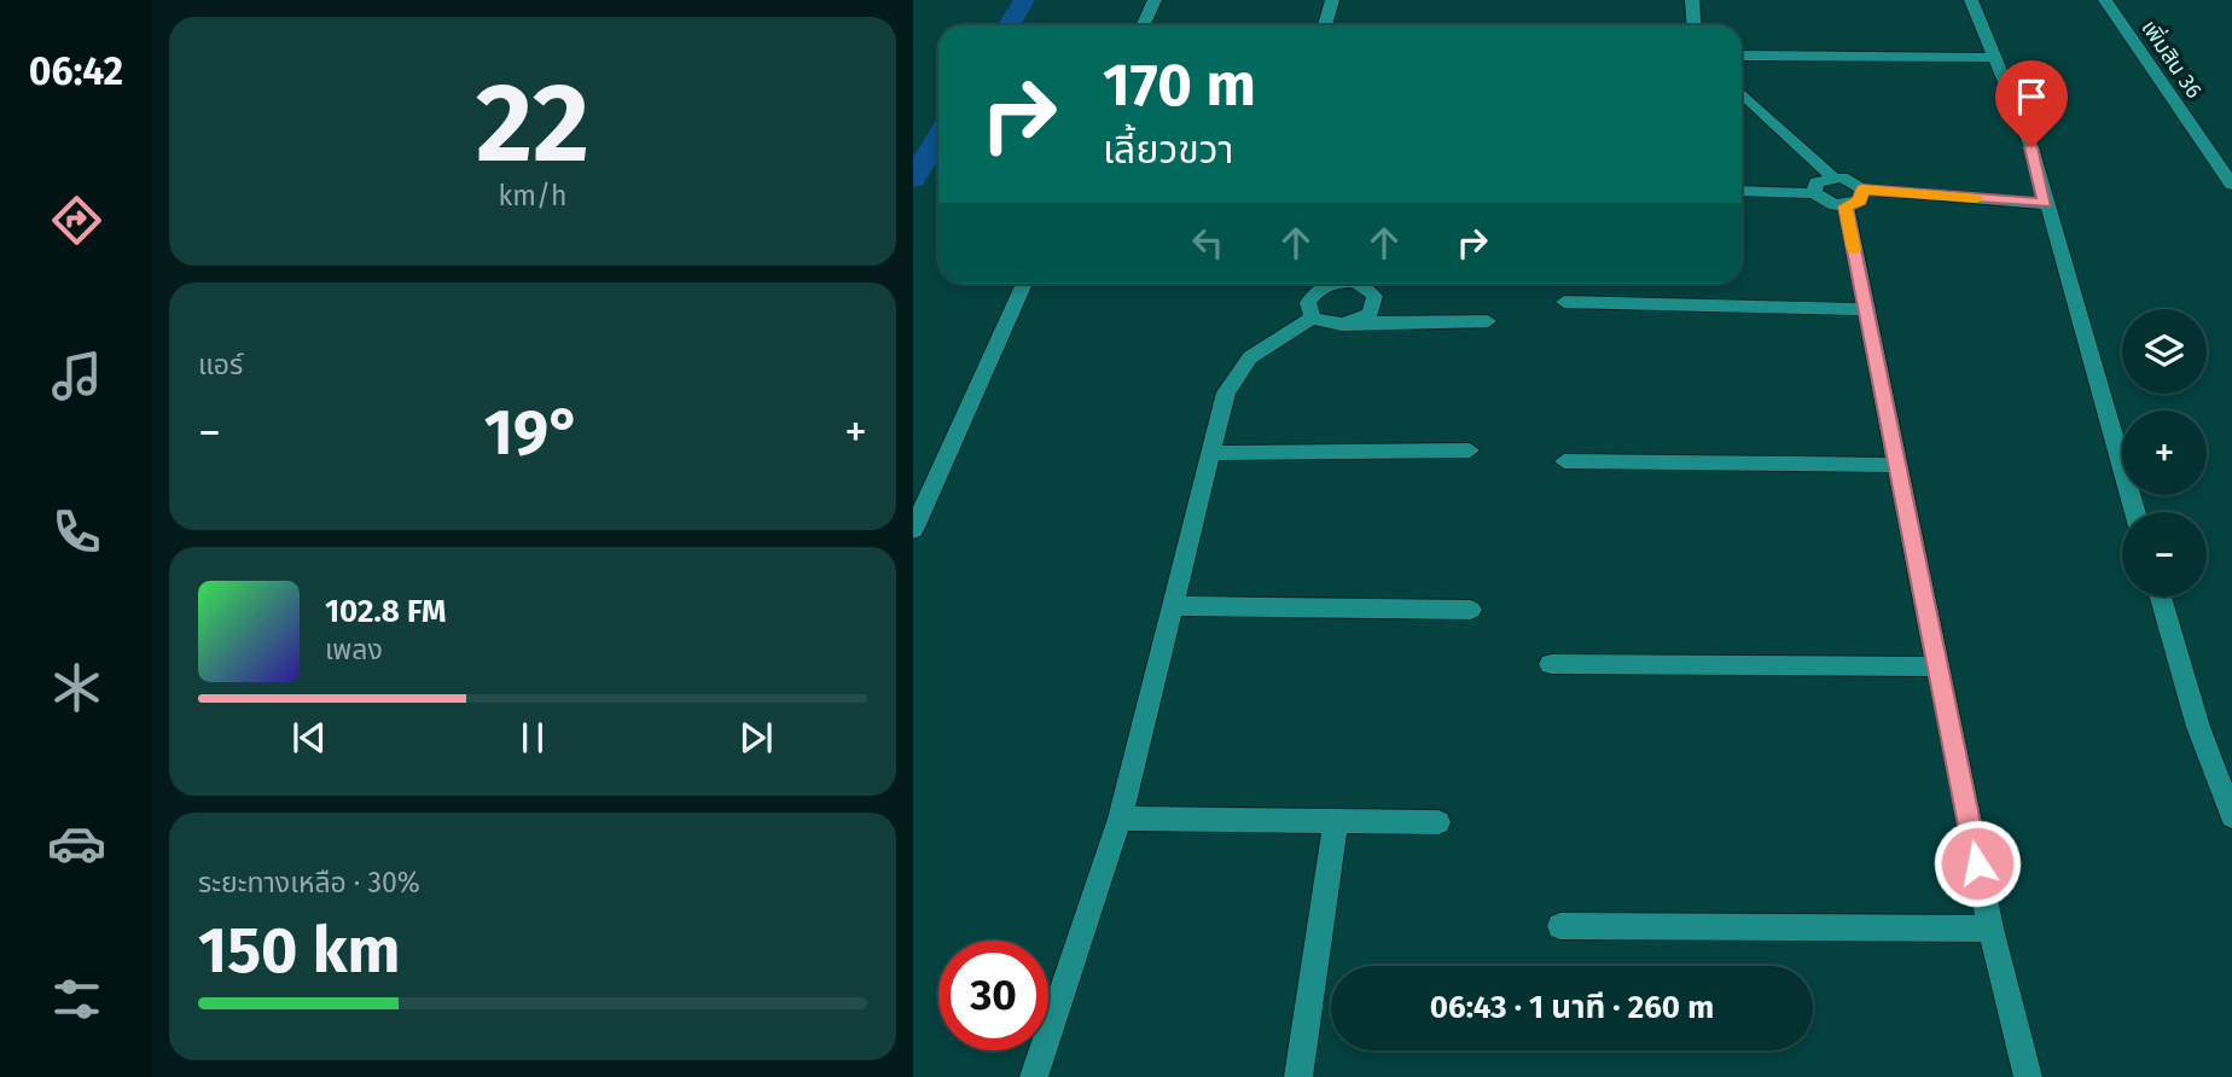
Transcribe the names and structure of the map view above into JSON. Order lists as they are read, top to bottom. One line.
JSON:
{"streets":{"street":["เพิ่มสิน 36"]},"page":{"tabs":"06:42","tile":[["22","km/h"],"แอร์",["ระยะทางเหลือ · 30%","150 km"]],"turn":["170 m","เลี้ยวขวา"],"map_buttons":["+","−"],"heat":["−","19°","+"],"song":["102.8 FM","เพลง"],"limit":"30","trip":"06:43 · 1 นาที · 260 m"}}
